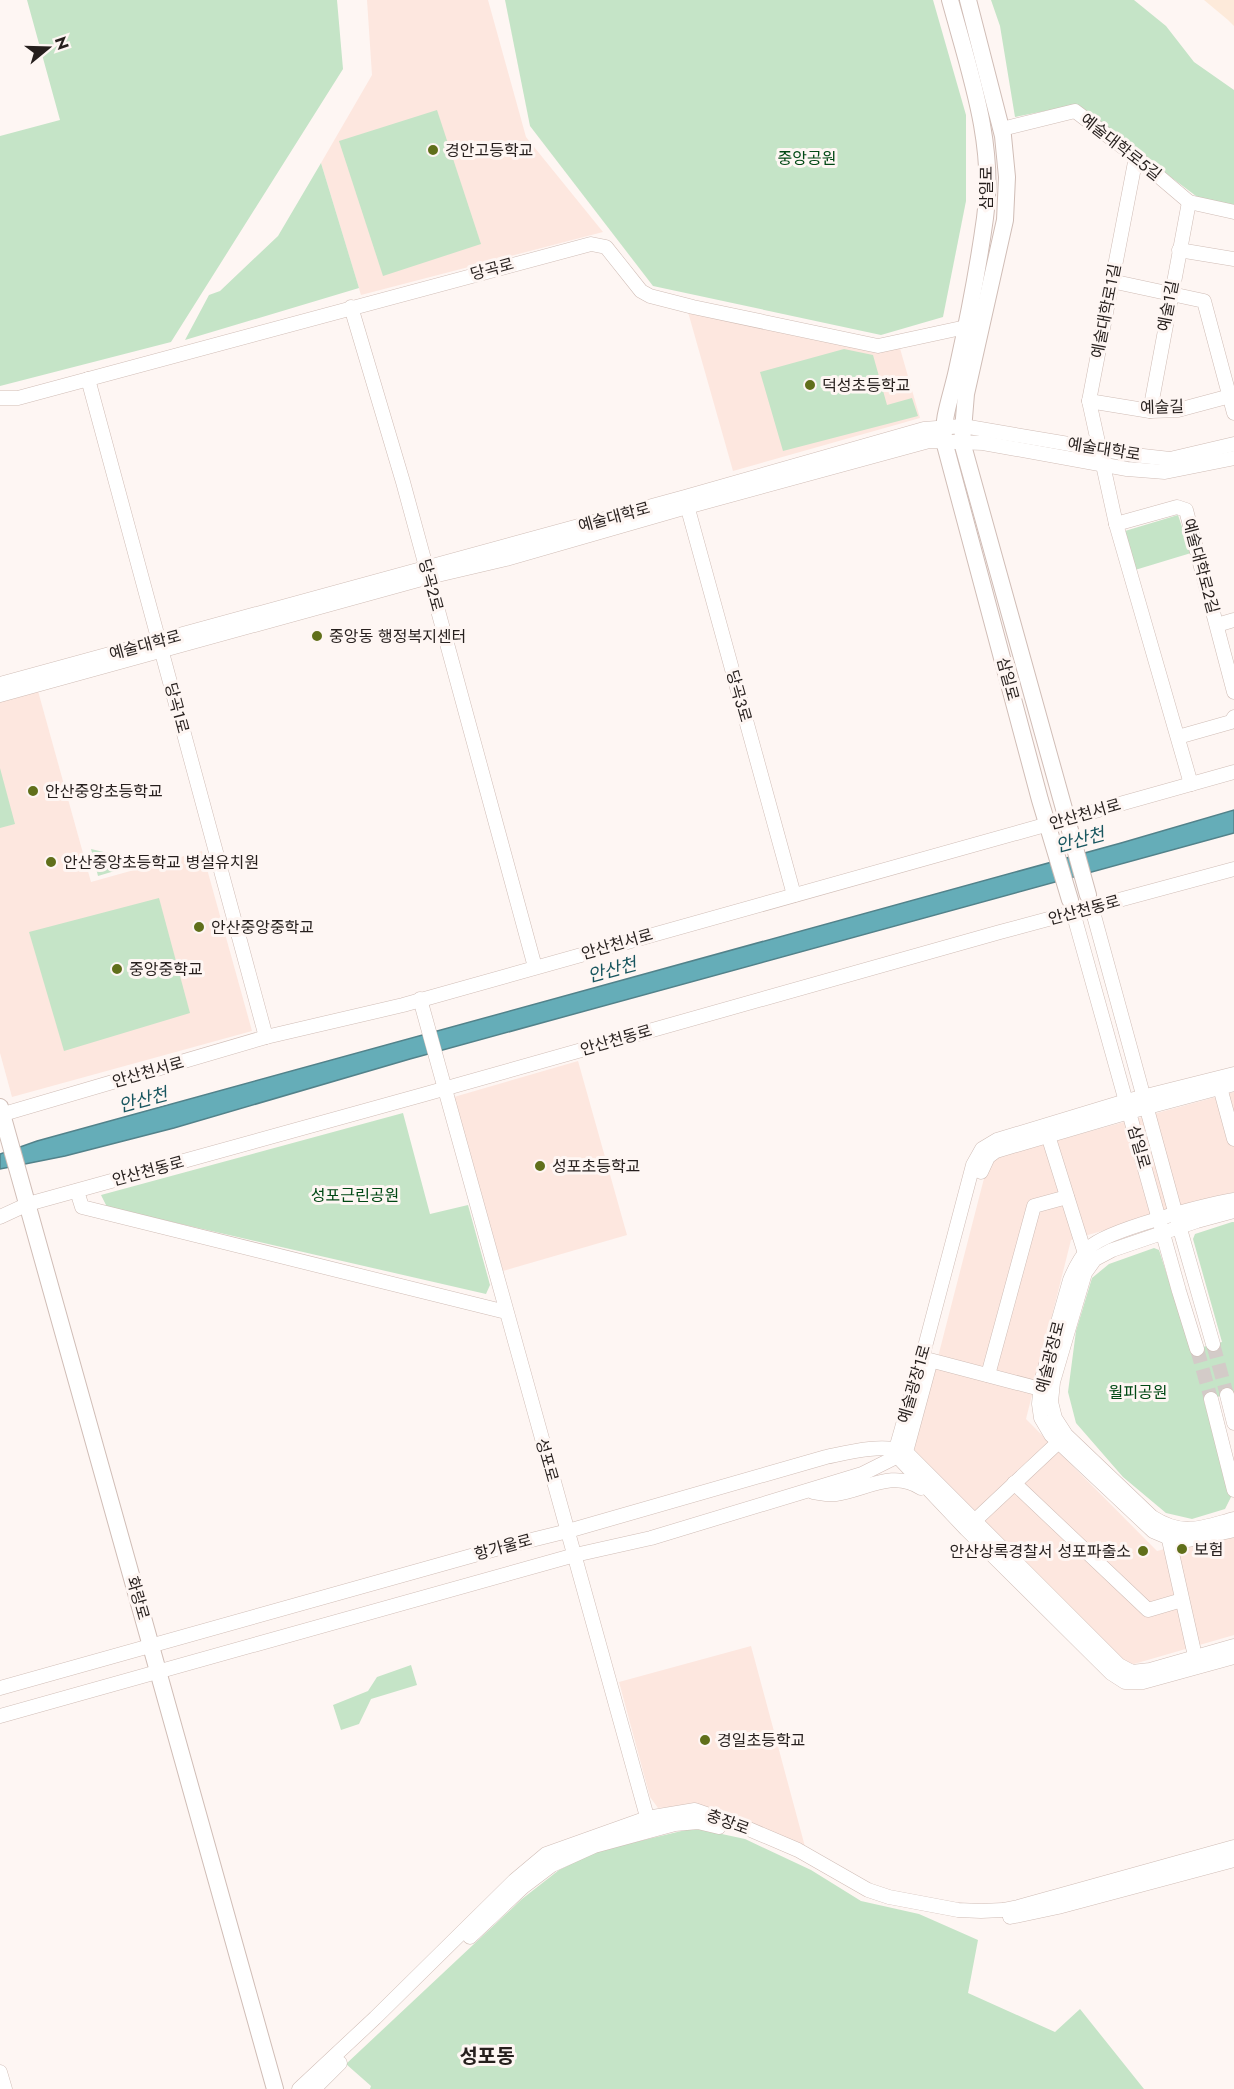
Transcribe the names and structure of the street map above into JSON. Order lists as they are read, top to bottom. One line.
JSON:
{"streets":{"main road":["삼일로","화랑로"],"street":["예술대학로5길","당곡로","예술1길","예술대학로1길","예술길","예술대학로","예술대학로2길","당곡2로","당곡3로","당곡1로","안산천서로","안산천동로","예술광장로","예술광장1로","성포로","항가울로","충장로"]},"crossings":[["예술대학로5길","삼일로"],["예술대학로5길","예술1길"],["예술대학로5길","예술대학로1길"],["삼일로","당곡로"],["삼일로","예술대학로"],["삼일로","안산천서로"],["삼일로","안산천동로"],["삼일로","예술광장로"],["삼일로","예술광장1로"],["당곡로","당곡2로"],["당곡로","당곡1로"],["예술1길","예술길"],["예술대학로1길","예술길"],["예술대학로1길","예술대학로"],["예술대학로","당곡2로"],["예술대학로","당곡3로"],["예술대학로","당곡1로"],["당곡2로","안산천서로"],["당곡3로","안산천서로"],["당곡1로","안산천서로"],["안산천서로","성포로"],["안산천서로","화랑로"],["안산천동로","성포로"],["안산천동로","화랑로"],["예술광장1로","항가울로"],["성포로","항가울로"],["성포로","충장로"],["항가울로","화랑로"]],"districts":["성포동"],"water":["안산천"],"parks":["중앙공원","성포근린공원","월피공원"],"places":["경안고등학교","덕성초등학교","중앙동 행정복지센터","안산중앙초등학교","안산중앙초등학교 병설유치원","안산중앙중학교","중앙중학교","성포초등학교","보험","안산상록경찰서 성포파출소","경일초등학교"],"north":"right"}
